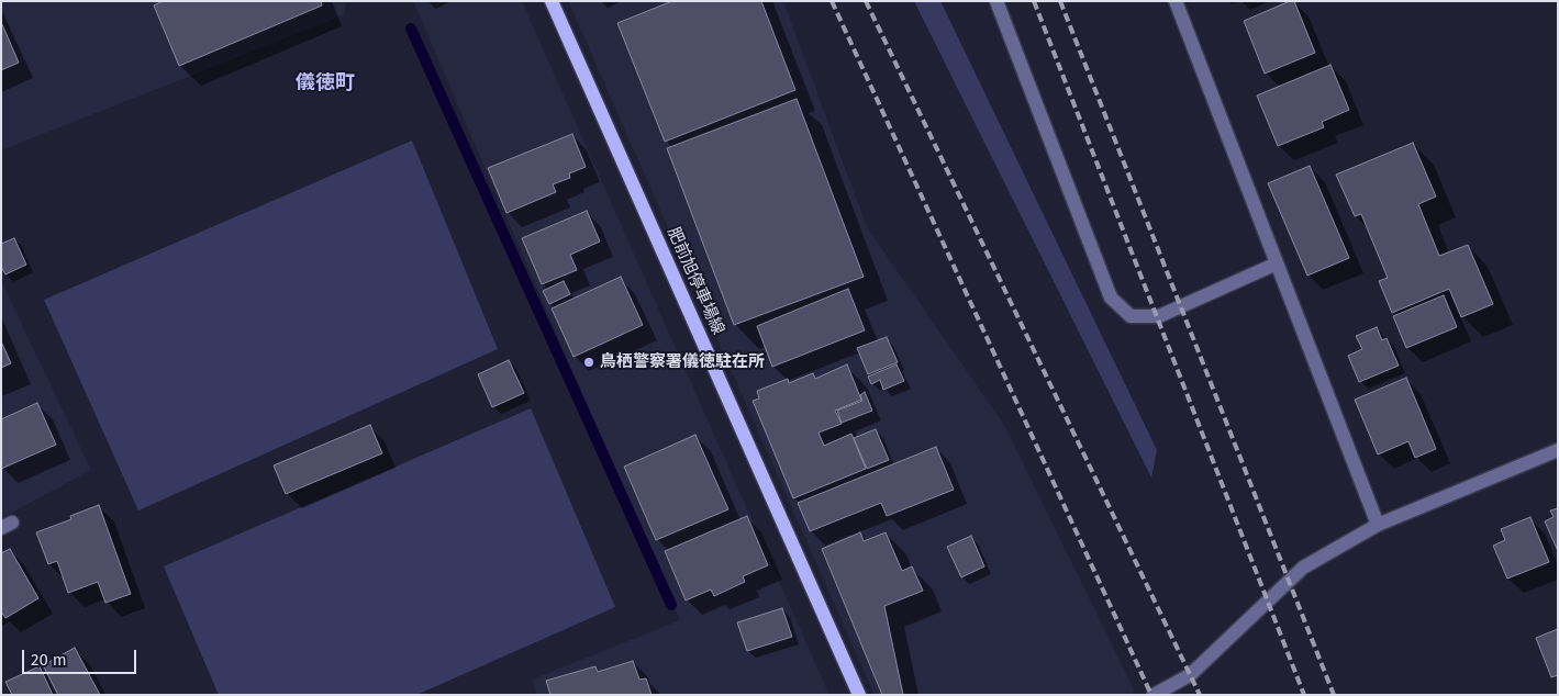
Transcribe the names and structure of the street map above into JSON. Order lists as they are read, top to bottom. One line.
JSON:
{"streets":{"main road":["肥前旭停車場線"]},"districts":["儀徳町"],"places":["鳥栖警察署儀徳駐在所"],"scale_bar":"20 m"}
